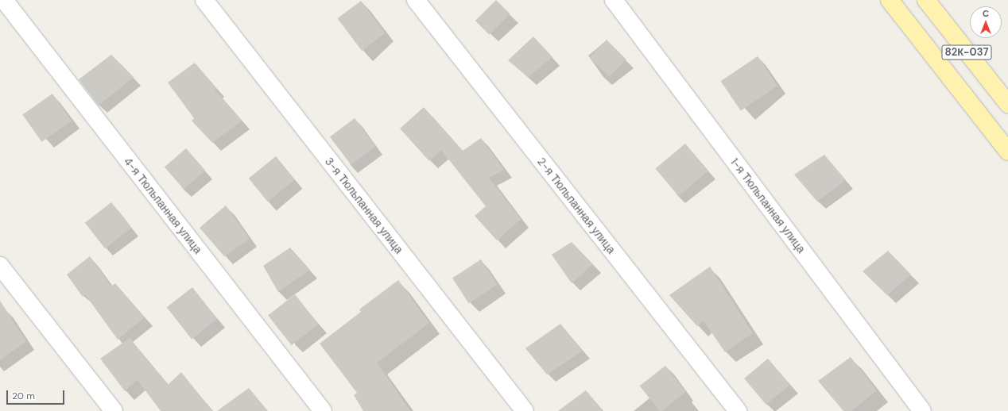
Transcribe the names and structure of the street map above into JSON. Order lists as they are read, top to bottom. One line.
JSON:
{"streets":{"main road":["82К-037"],"street":["4-я Тюльпанная улица","3-я Тюльпанная улица","2-я Тюльпанная улица","1-я Тюльпанная улица"]},"scale_bar":"20 m","north":"top"}
